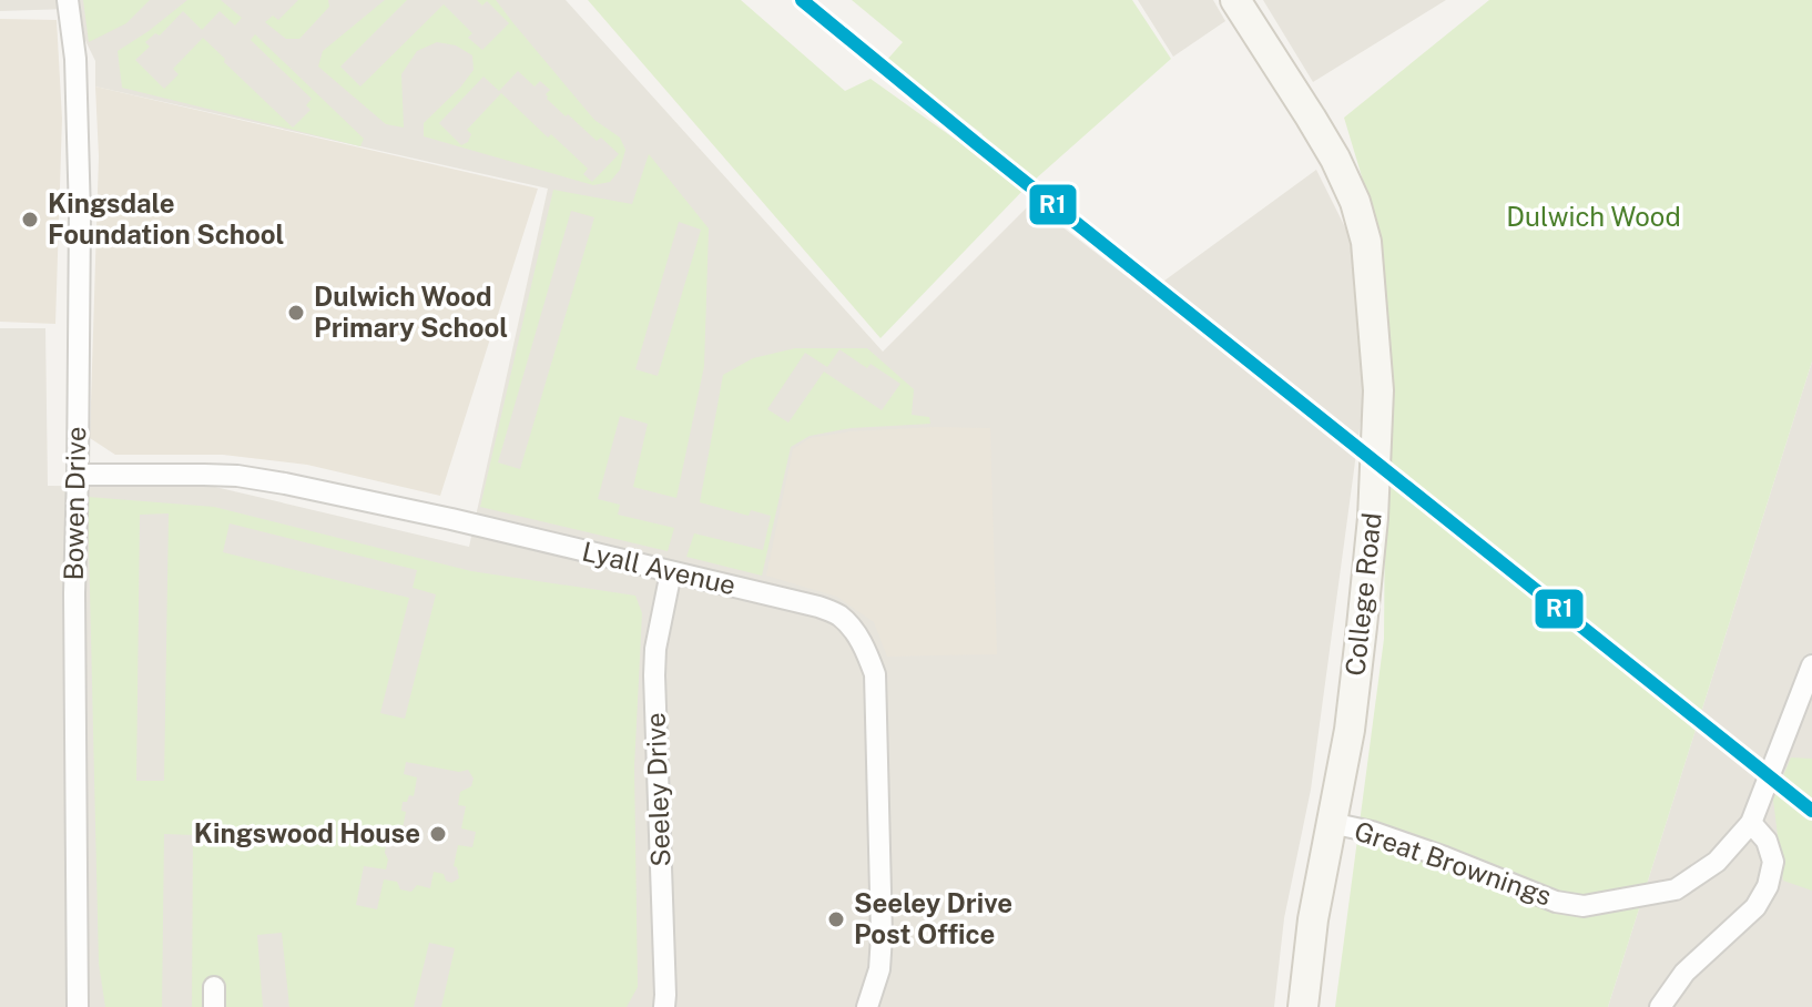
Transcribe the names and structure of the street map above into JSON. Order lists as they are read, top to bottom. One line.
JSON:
{"streets":{"street":["Bowen Drive","Lyall Avenue","College Road","Seeley Drive","Great Brownings"]},"crossings":[["Bowen Drive","Lyall Avenue"],["Lyall Avenue","Seeley Drive"],["College Road","Great Brownings"]],"parks":["Dulwich Wood"],"places":["Kingsdale Foundation School","Dulwich Wood Primary School","Kingswood House","Seeley Drive Post Office"],"lines":["transit line R1"]}
